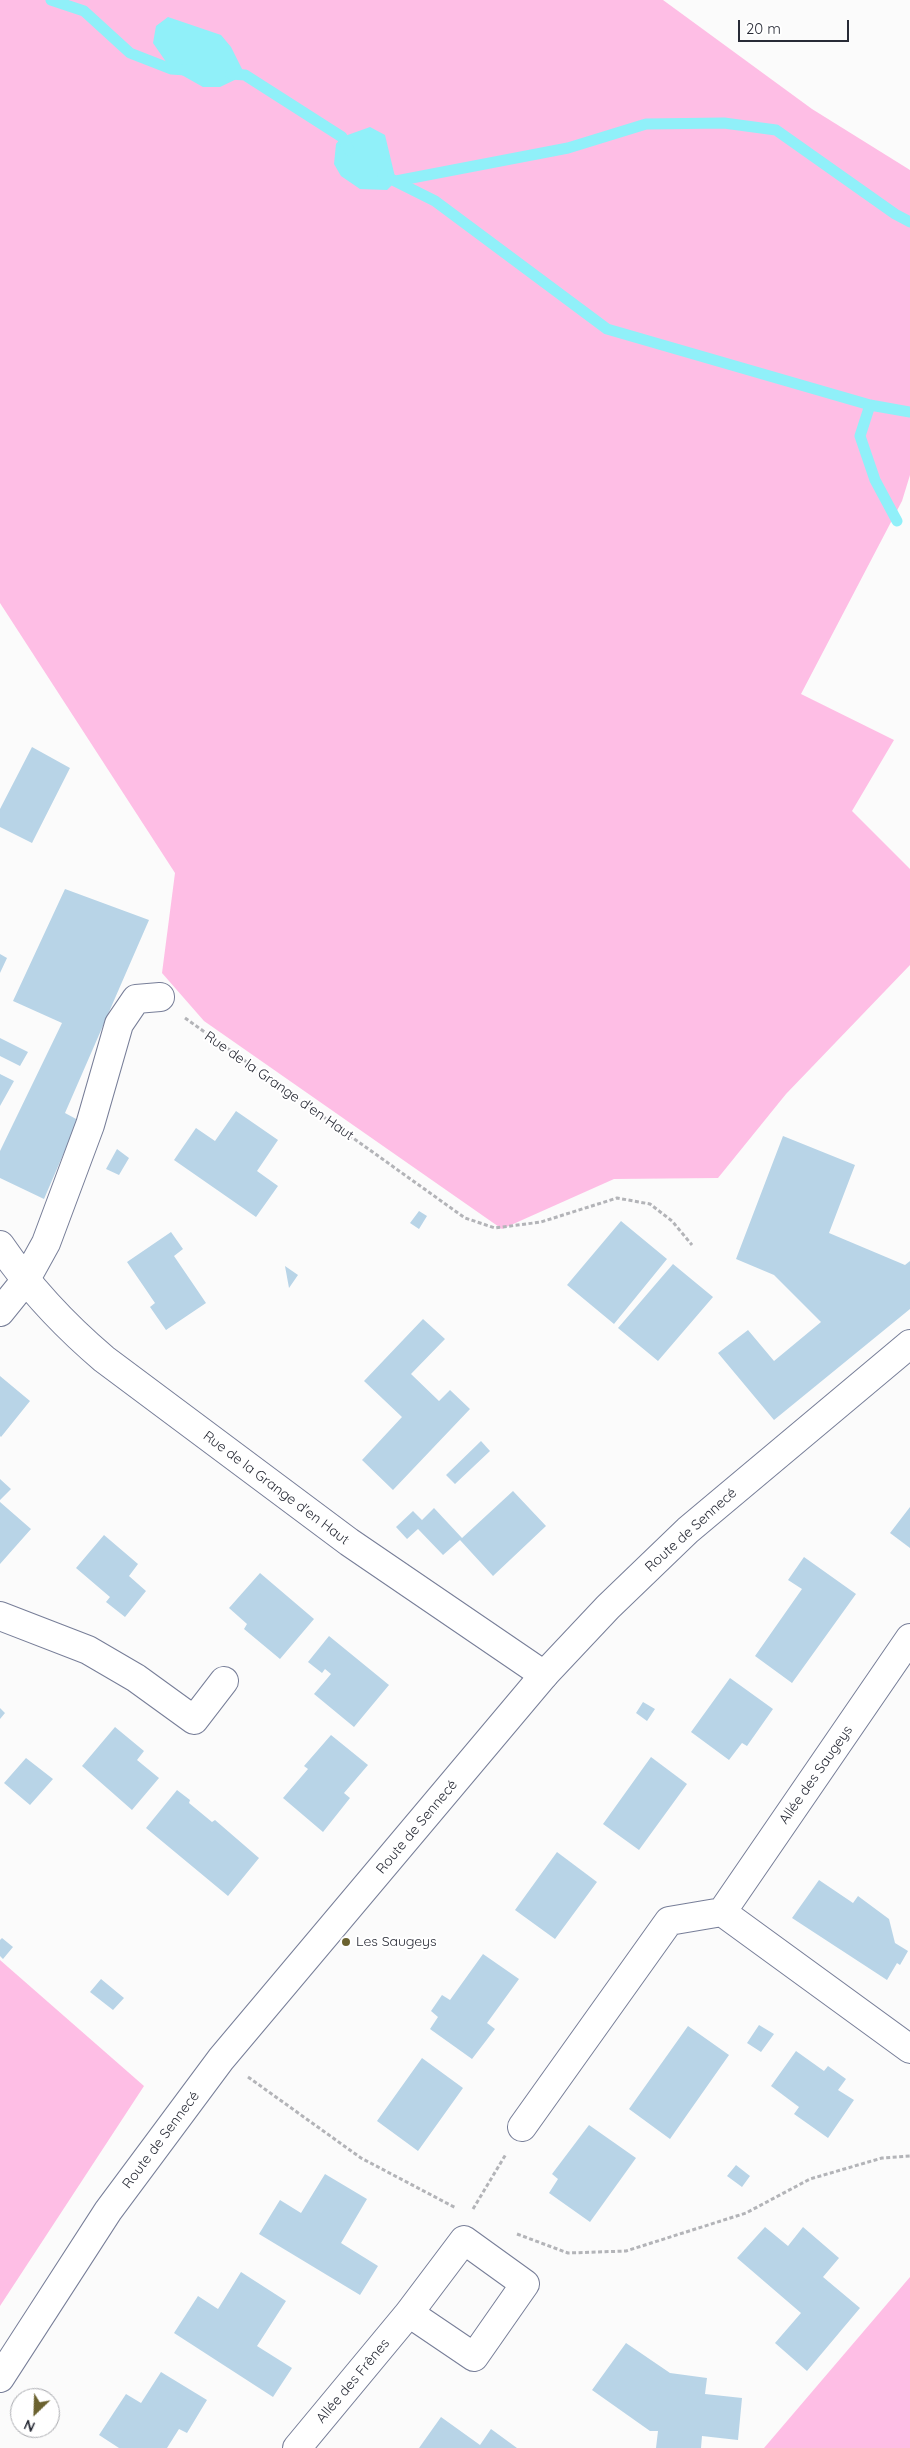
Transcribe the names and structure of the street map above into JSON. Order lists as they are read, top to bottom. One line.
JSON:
{"streets":{"street":["Rue de la Grange d'en Haut","Route de Sennecé","Allée des Saugeys","Allée des Frênes"]},"crossings":[["Rue de la Grange d'en Haut","Route de Sennecé"]],"places":["Les Saugeys"],"scale_bar":"20 m","north":"bottom left"}
